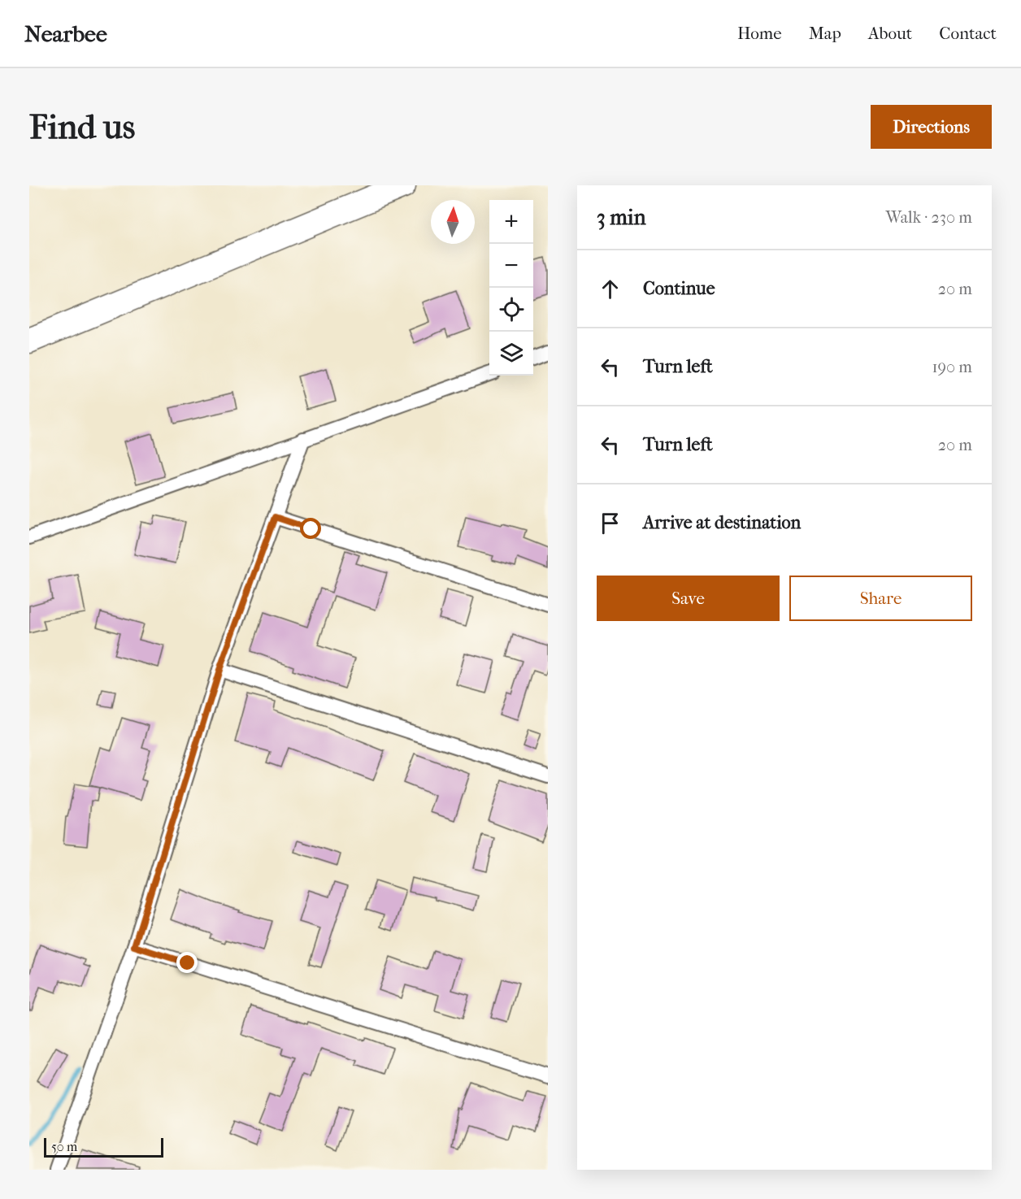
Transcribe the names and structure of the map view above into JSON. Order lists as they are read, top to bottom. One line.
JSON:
{"scale_bar":"50 m","north":"top","page":{"header":"Nearbee","nav":["Home","Map","About","Contact"],"buttons":["Directions",["Save","Share"]],"title":"Find us","heading":["3 min","Walk · 230 m"],"map_buttons":["+","−"],"list":[["Continue","20 m"],["Turn left","190 m"],["Turn left","20 m"],"Arrive at destination"],"scale":"50 m"}}
